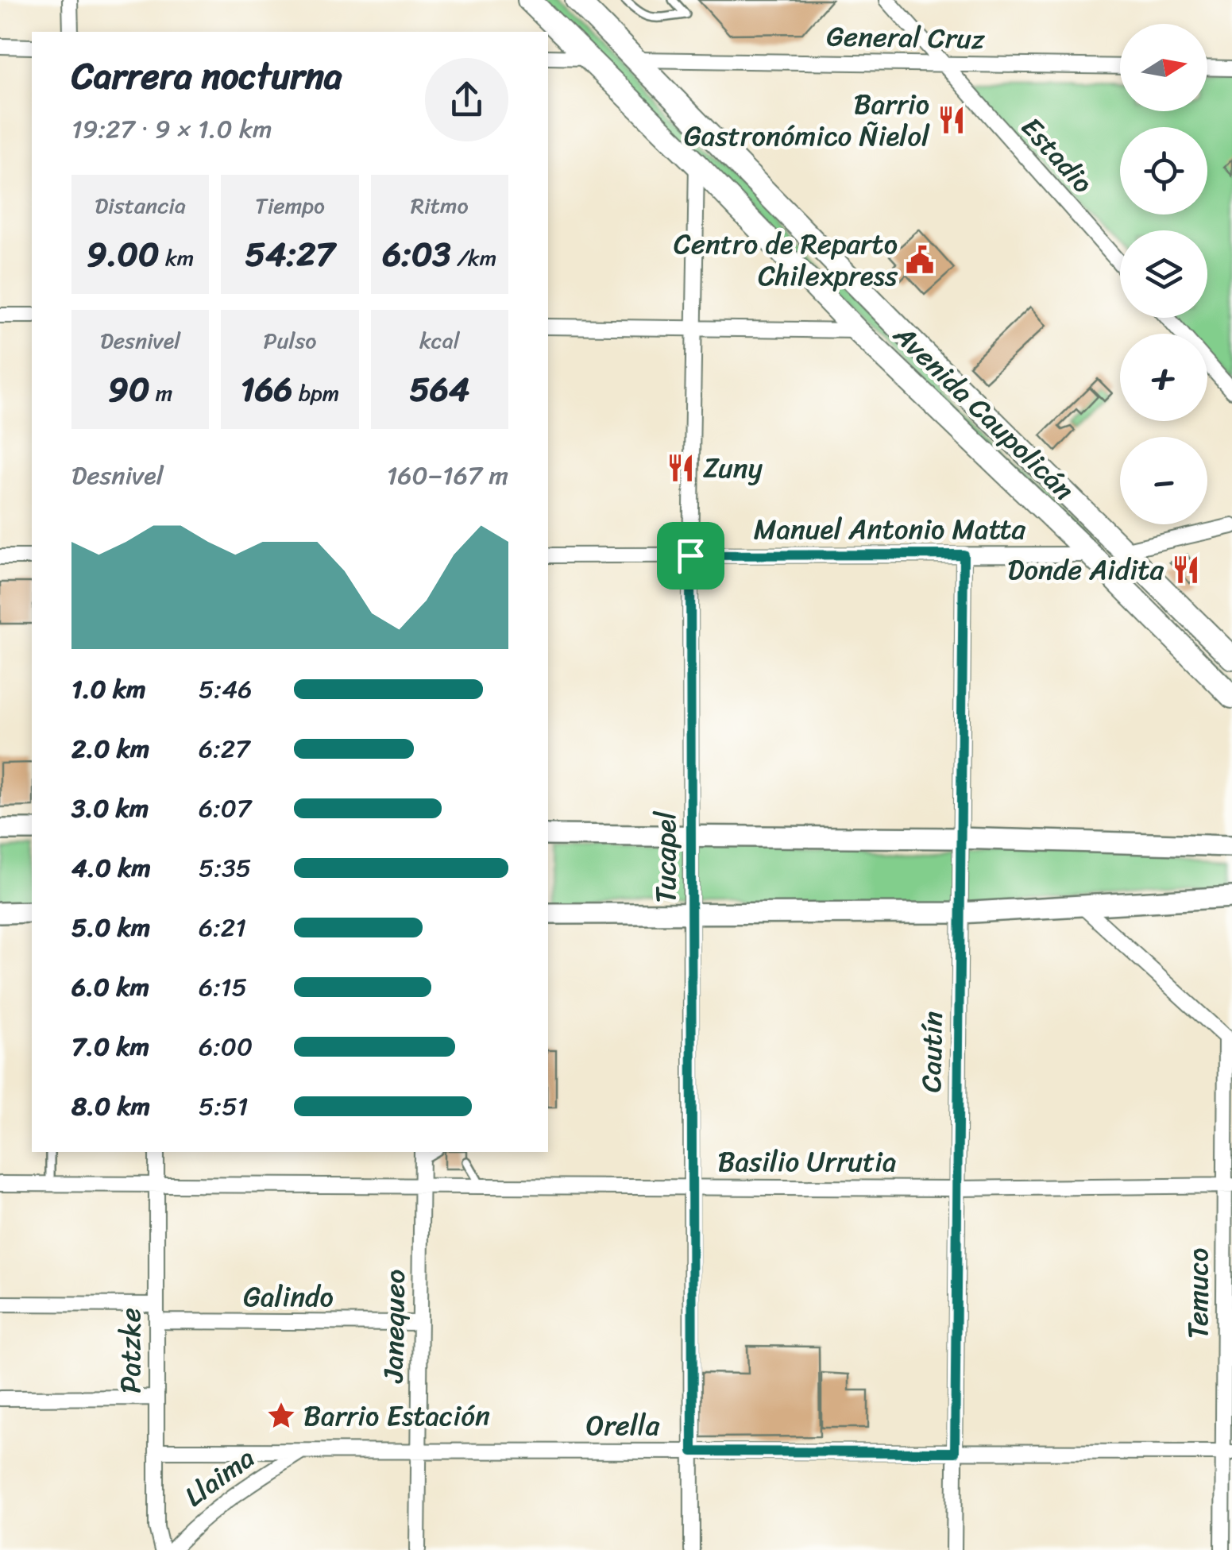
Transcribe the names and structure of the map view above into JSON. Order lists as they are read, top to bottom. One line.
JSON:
{"streets":{"main road":["Avenida Caupolicán"],"street":["General Cruz","Estadio","Manuel Antonio Matta","Tucapel","Cautín","Basilio Urrutia","Temuco","Galindo","Janequeo","Patzke","Orella","Llaima"]},"crossings":[["General Cruz","Estadio"],["General Cruz","Avenida Caupolicán"],["Avenida Caupolicán","Manuel Antonio Matta"],["Avenida Caupolicán","Tucapel"],["Manuel Antonio Matta","Tucapel"],["Manuel Antonio Matta","Cautín"],["Tucapel","Basilio Urrutia"],["Tucapel","Orella"],["Cautín","Basilio Urrutia"],["Cautín","Orella"],["Basilio Urrutia","Temuco"],["Basilio Urrutia","Janequeo"],["Basilio Urrutia","Patzke"],["Temuco","Orella"],["Galindo","Janequeo"],["Galindo","Patzke"],["Janequeo","Orella"],["Patzke","Orella"],["Orella","Llaima"]],"places":{"restaurant":["Barrio Gastronómico Ñielol","Zuny","Donde Aidita"],"public building":["Centro de Reparto Chilexpress"],"place":["Barrio Estación"]},"north":"right","page":{"map_buttons":["+","−"],"heading":["Carrera nocturna","19:27 · 9 × 1.0 km"],"stats":[["Distancia","9.00 km"],["Tiempo","54:27"],["Ritmo","6:03 /km"],["Desnivel","90 m"],["Pulso","166 bpm"],["kcal","564"]],"chart":["Desnivel","160–167 m"],"list":[{"name":"1.0 km","note":"5:46"},{"name":"2.0 km","note":"6:27"},{"name":"3.0 km","note":"6:07"},{"name":"4.0 km","note":"5:35"},{"name":"5.0 km","note":"6:21"},{"name":"6.0 km","note":"6:15"},{"name":"7.0 km","note":"6:00"},{"name":"8.0 km","note":"5:51"}]}}
